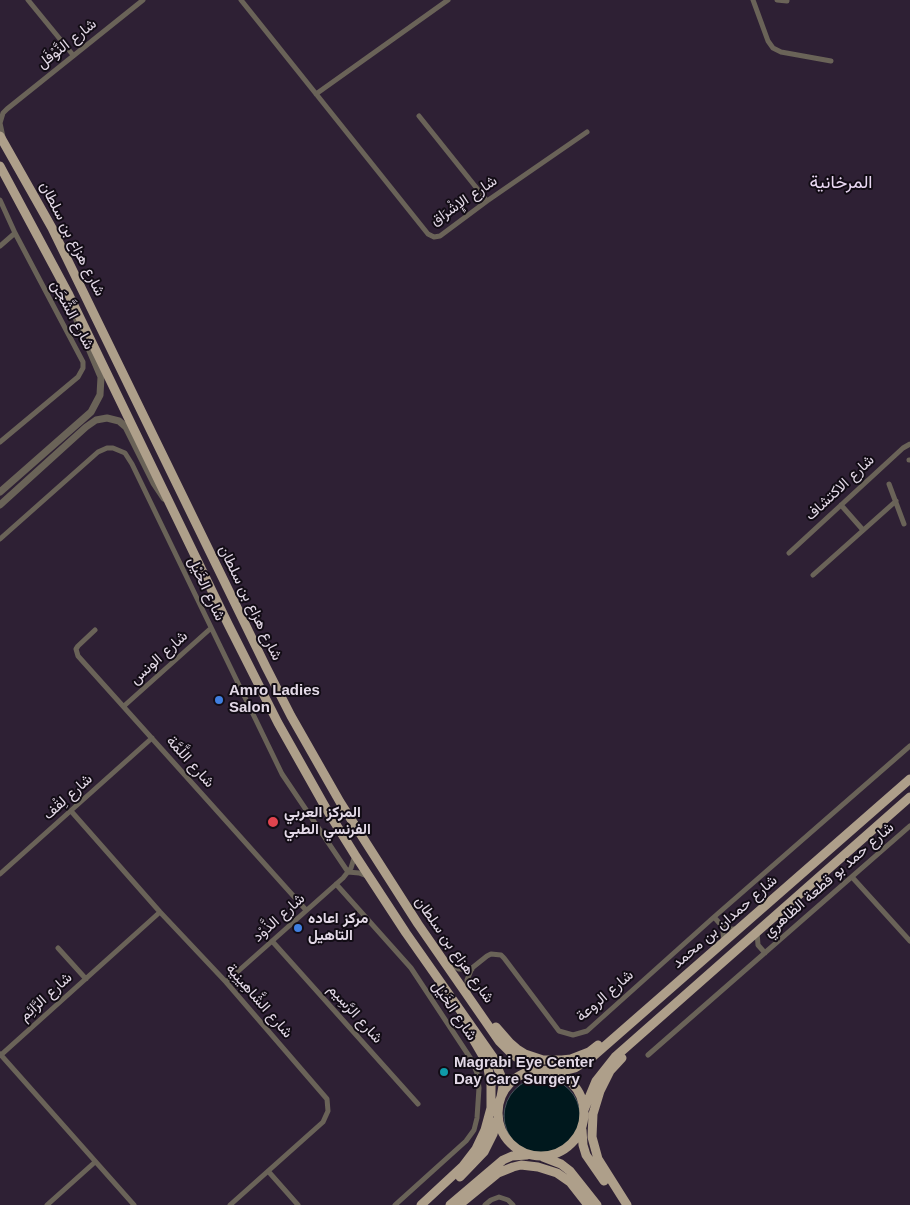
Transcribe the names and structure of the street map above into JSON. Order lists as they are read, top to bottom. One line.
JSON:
{"streets":{"main road":["شارع هزاع بن سلطان","شارع حمدان بن محمد"],"street":["شارع النَّوْفَل","شارع الإِشْرَاق","شارع الشَّجَن","شارع الاكتشاف","شارع الخَيْل","شارع الونس","شارع اللَّمَّة","شارع لِقْف","شارع حمد بو قطعة الظاهري","شارع الذَّوْد","شارع الروعة","شارع الرَّائِم","شارع الشَّاهِينِية","شارع الرَّسِيم"]},"crossings":[["شارع هزاع بن سلطان","شارع الذَّوْد"],["شارع هزاع بن سلطان","شارع حمدان بن محمد"],["شارع الخَيْل","شارع الونس"],["شارع الخَيْل","شارع الذَّوْد"],["شارع الونس","شارع اللَّمَّة"],["شارع اللَّمَّة","شارع لِقْف"],["شارع اللَّمَّة","شارع الذَّوْد"],["شارع لِقْف","شارع الشَّاهِينِية"],["شارع حمد بو قطعة الظاهري","شارع حمدان بن محمد"],["شارع الذَّوْد","شارع الشَّاهِينِية"],["شارع الذَّوْد","شارع الرَّسِيم"],["شارع الرَّائِم","شارع الشَّاهِينِية"]],"districts":["المرخانية"],"places":["Amro Ladies Salon","المركز العربي الفرنسي الطبي","مركز اعاده التاهيل","Magrabi Eye Center Day Care Surgery"]}
